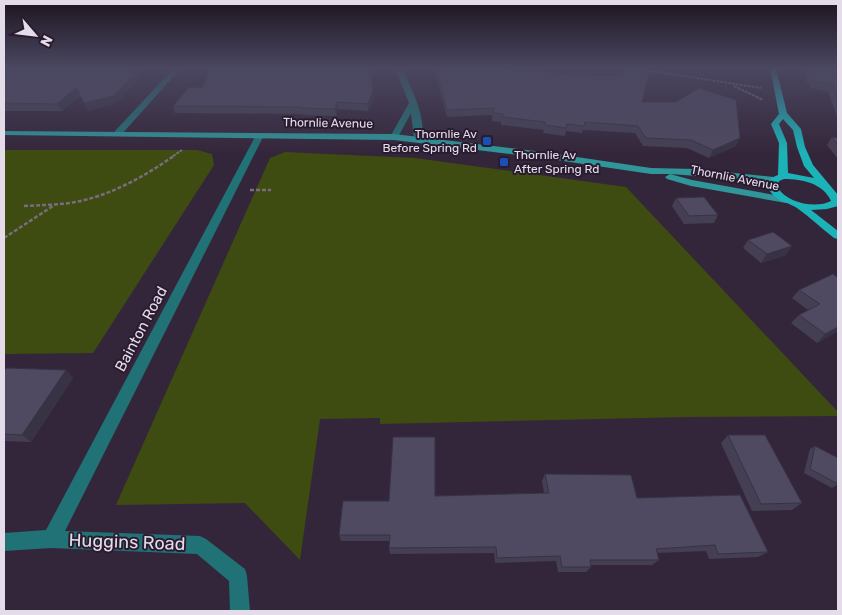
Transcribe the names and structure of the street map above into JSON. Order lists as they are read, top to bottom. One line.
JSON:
{"streets":{"main road":["Thornlie Avenue"],"street":["Bainton Road","Huggins Road"]},"crossings":[["Thornlie Avenue","Bainton Road"],["Bainton Road","Huggins Road"]],"places":{"transit":["Thornlie Av Before Spring Rd","Thornlie Av After Spring Rd"]},"north":"bottom right"}
